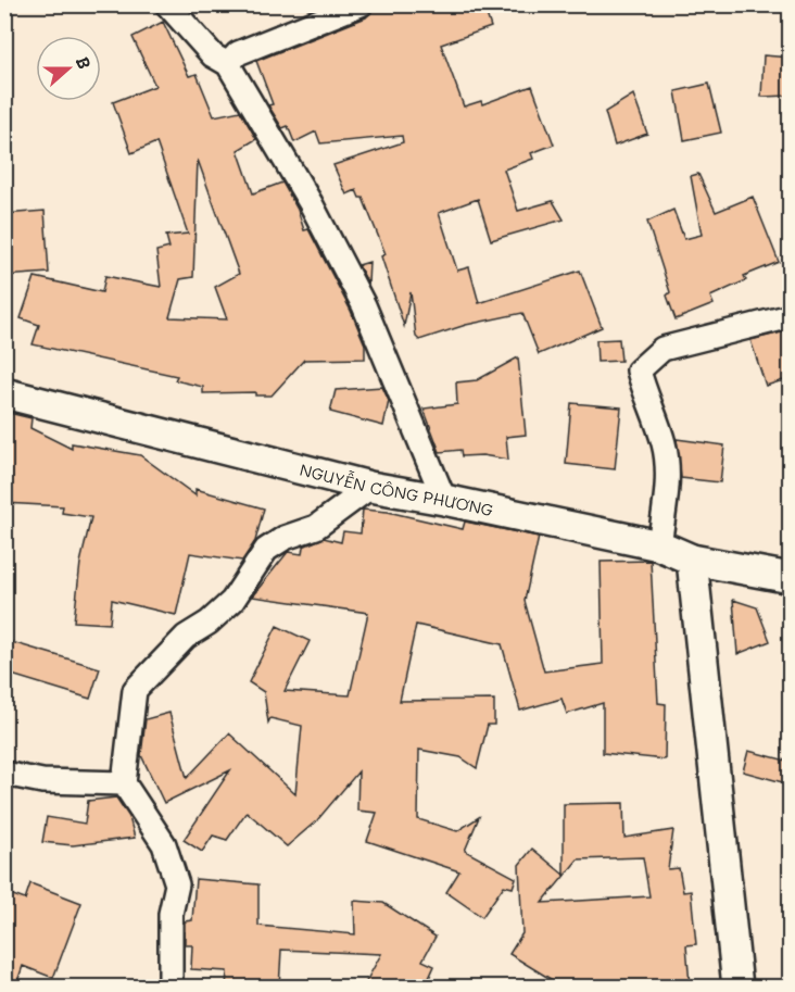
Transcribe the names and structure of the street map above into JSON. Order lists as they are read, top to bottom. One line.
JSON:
{"streets":{"street":["NGUYỄN CÔNG PHƯƠNG"]},"north":"right"}
